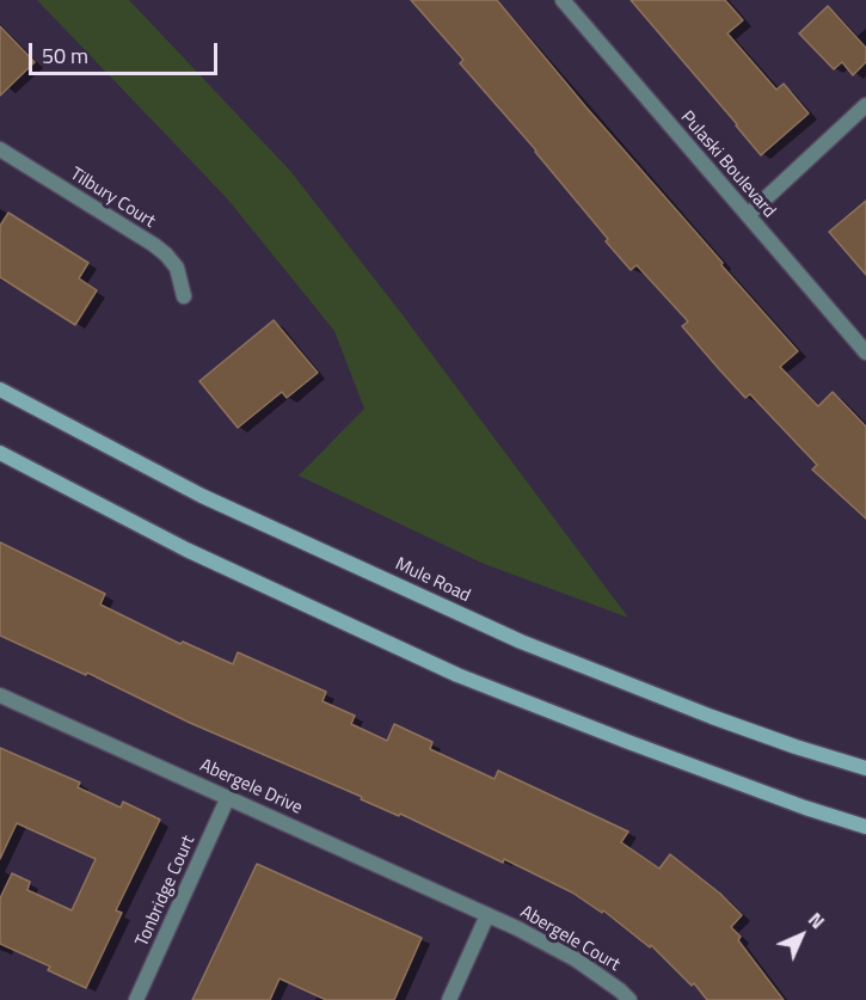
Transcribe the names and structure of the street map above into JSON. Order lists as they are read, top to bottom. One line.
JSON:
{"streets":{"main road":["Mule Road"],"street":["Pulaski Boulevard","Tilbury Court","Abergele Drive","Tonbridge Court","Abergele Court"]},"crossings":[["Abergele Drive","Tonbridge Court"],["Abergele Drive","Abergele Court"]],"scale_bar":"50 m","north":"top right"}
